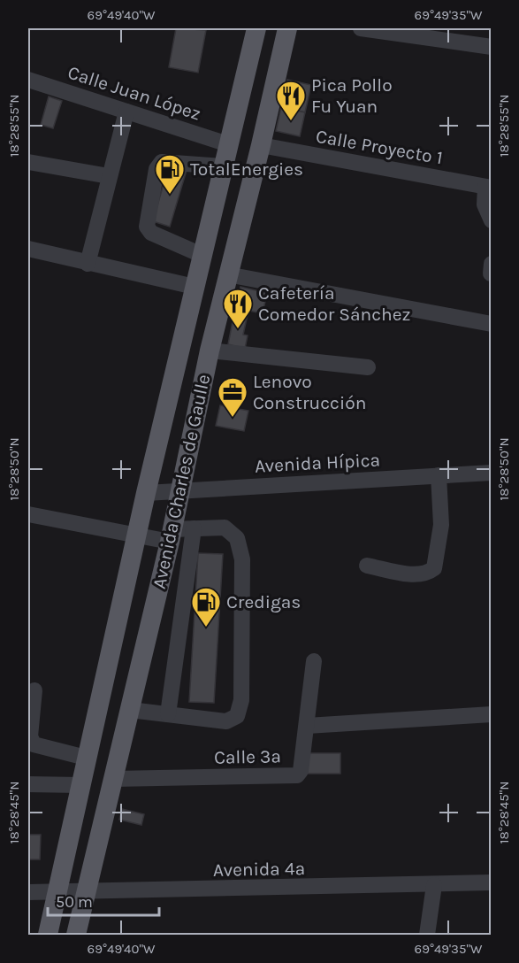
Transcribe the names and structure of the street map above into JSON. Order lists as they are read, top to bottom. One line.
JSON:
{"streets":{"main road":["Avenida Charles de Gaulle"],"street":["Calle Juan López","Calle Proyecto 1","Avenida Hípica","Calle 3a","Avenida 4a"]},"crossings":[["Calle Juan López","Avenida Charles de Gaulle"],["Calle Proyecto 1","Avenida Charles de Gaulle"],["Avenida Hípica","Avenida Charles de Gaulle"],["Avenida Charles de Gaulle","Calle 3a"],["Avenida Charles de Gaulle","Avenida 4a"]],"places":{"restaurant":["Pica Pollo Fu Yuan","Cafetería Comedor Sánchez"],"fuel station":["TotalEnergies","Credigas"],"office":["Lenovo Construcción"]},"scale_bar":"50 m","coordinates":["69°49'40\"W","69°49'35\"W","18°28'55\"N","18°28'50\"N","18°28'45\"N"]}
